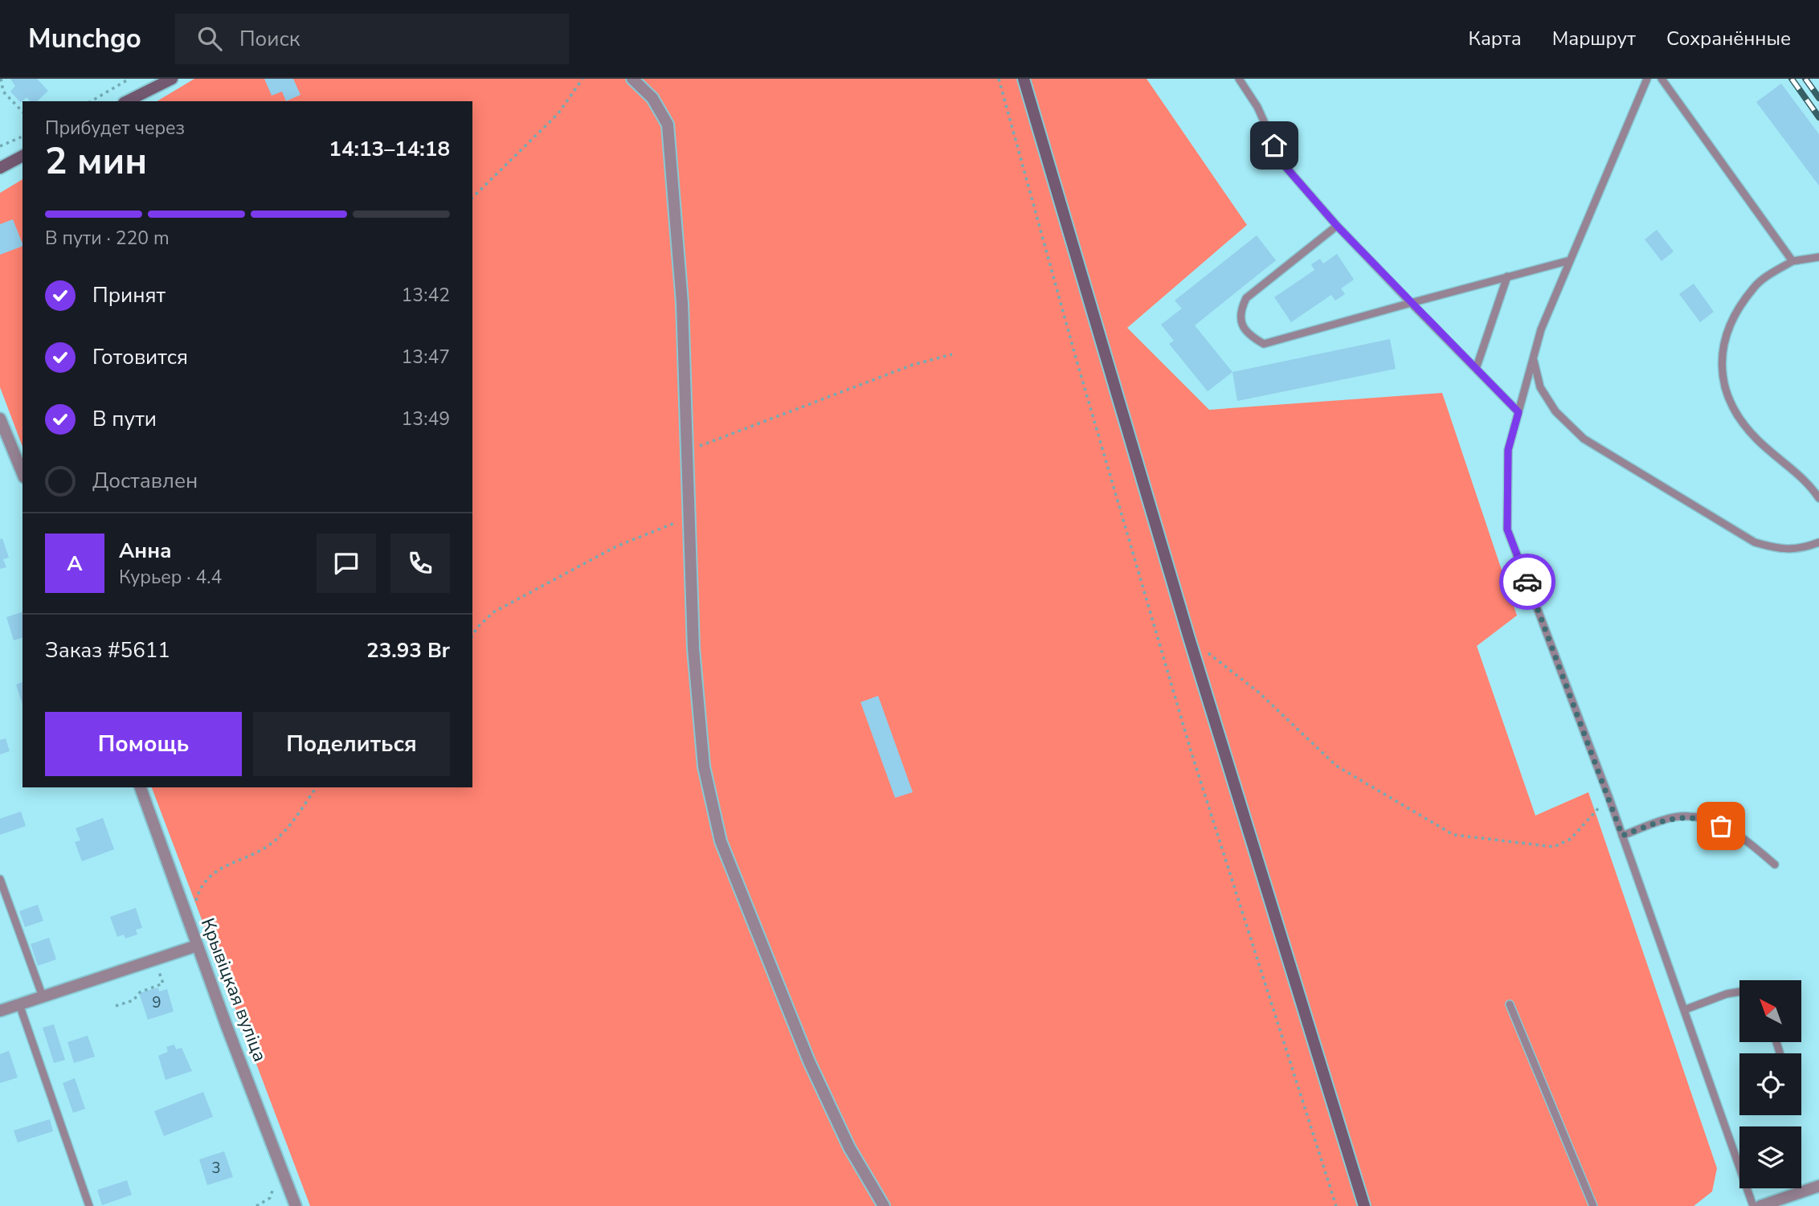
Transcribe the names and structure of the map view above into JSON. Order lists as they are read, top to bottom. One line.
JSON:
{"streets":{"street":["Крывіцкая вуліца"]},"house_numbers":["9","3"],"north":"top left","page":{"header":"Munchgo","search":"Поиск","nav":["Карта","Маршрут","Сохранённые"],"heading":["2 мин","Прибудет через","14:13–14:18"],"panel":["Анна","Курьер · 4.4","Заказ #5611","23.93 Br"],"bar":"В пути · 220 m","list":[["Принят","13:42"],["Готовится","13:47"],["В пути","13:49"],"Доставлен"],"round":"А","buttons":["Помощь","Поделиться"]}}
